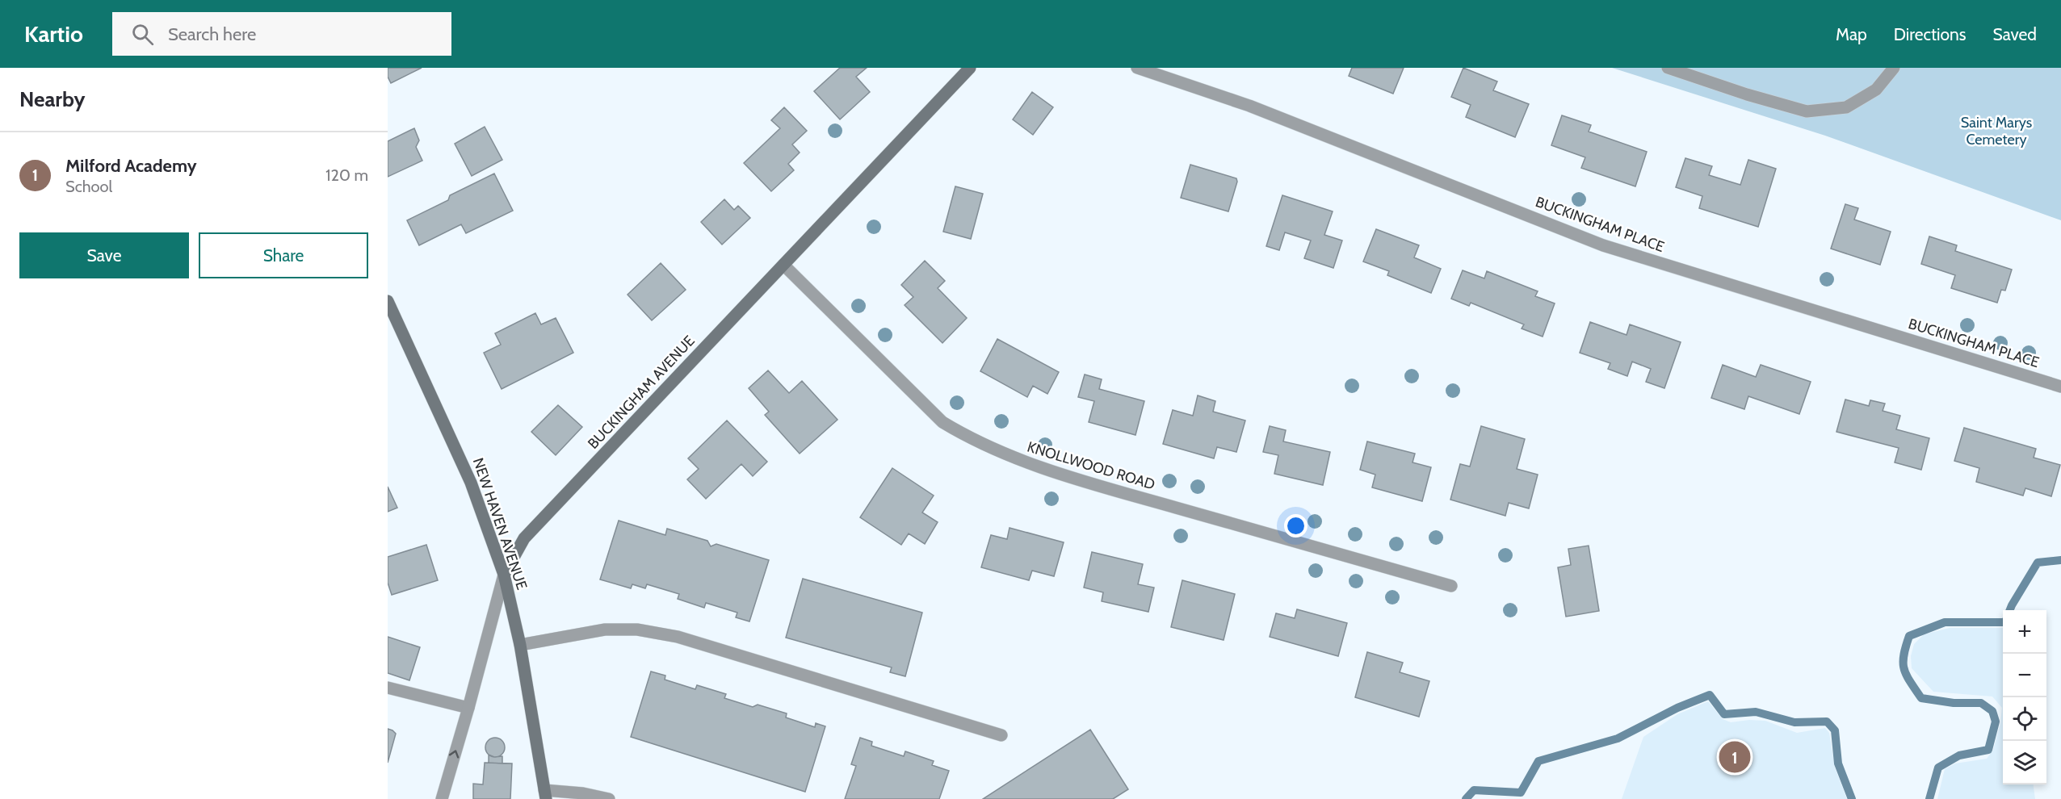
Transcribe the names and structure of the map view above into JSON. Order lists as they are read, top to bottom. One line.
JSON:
{"streets":{"main road":["BUCKINGHAM AVENUE","NEW HAVEN AVENUE"],"street":["BUCKINGHAM PLACE","KNOLLWOOD ROAD"]},"crossings":[["BUCKINGHAM AVENUE","KNOLLWOOD ROAD"],["BUCKINGHAM AVENUE","NEW HAVEN AVENUE"]],"parks":["Saint Marys Cemetery"],"page":{"header":"Kartio","search":"Search here","nav":["Map","Directions","Saved"],"heading":"Nearby","list":[{"mark":"1","name":"Milford Academy","note":"School","value":"120 m"}],"buttons":["Save","Share"],"map_buttons":["+","−"],"pins":"1"}}
